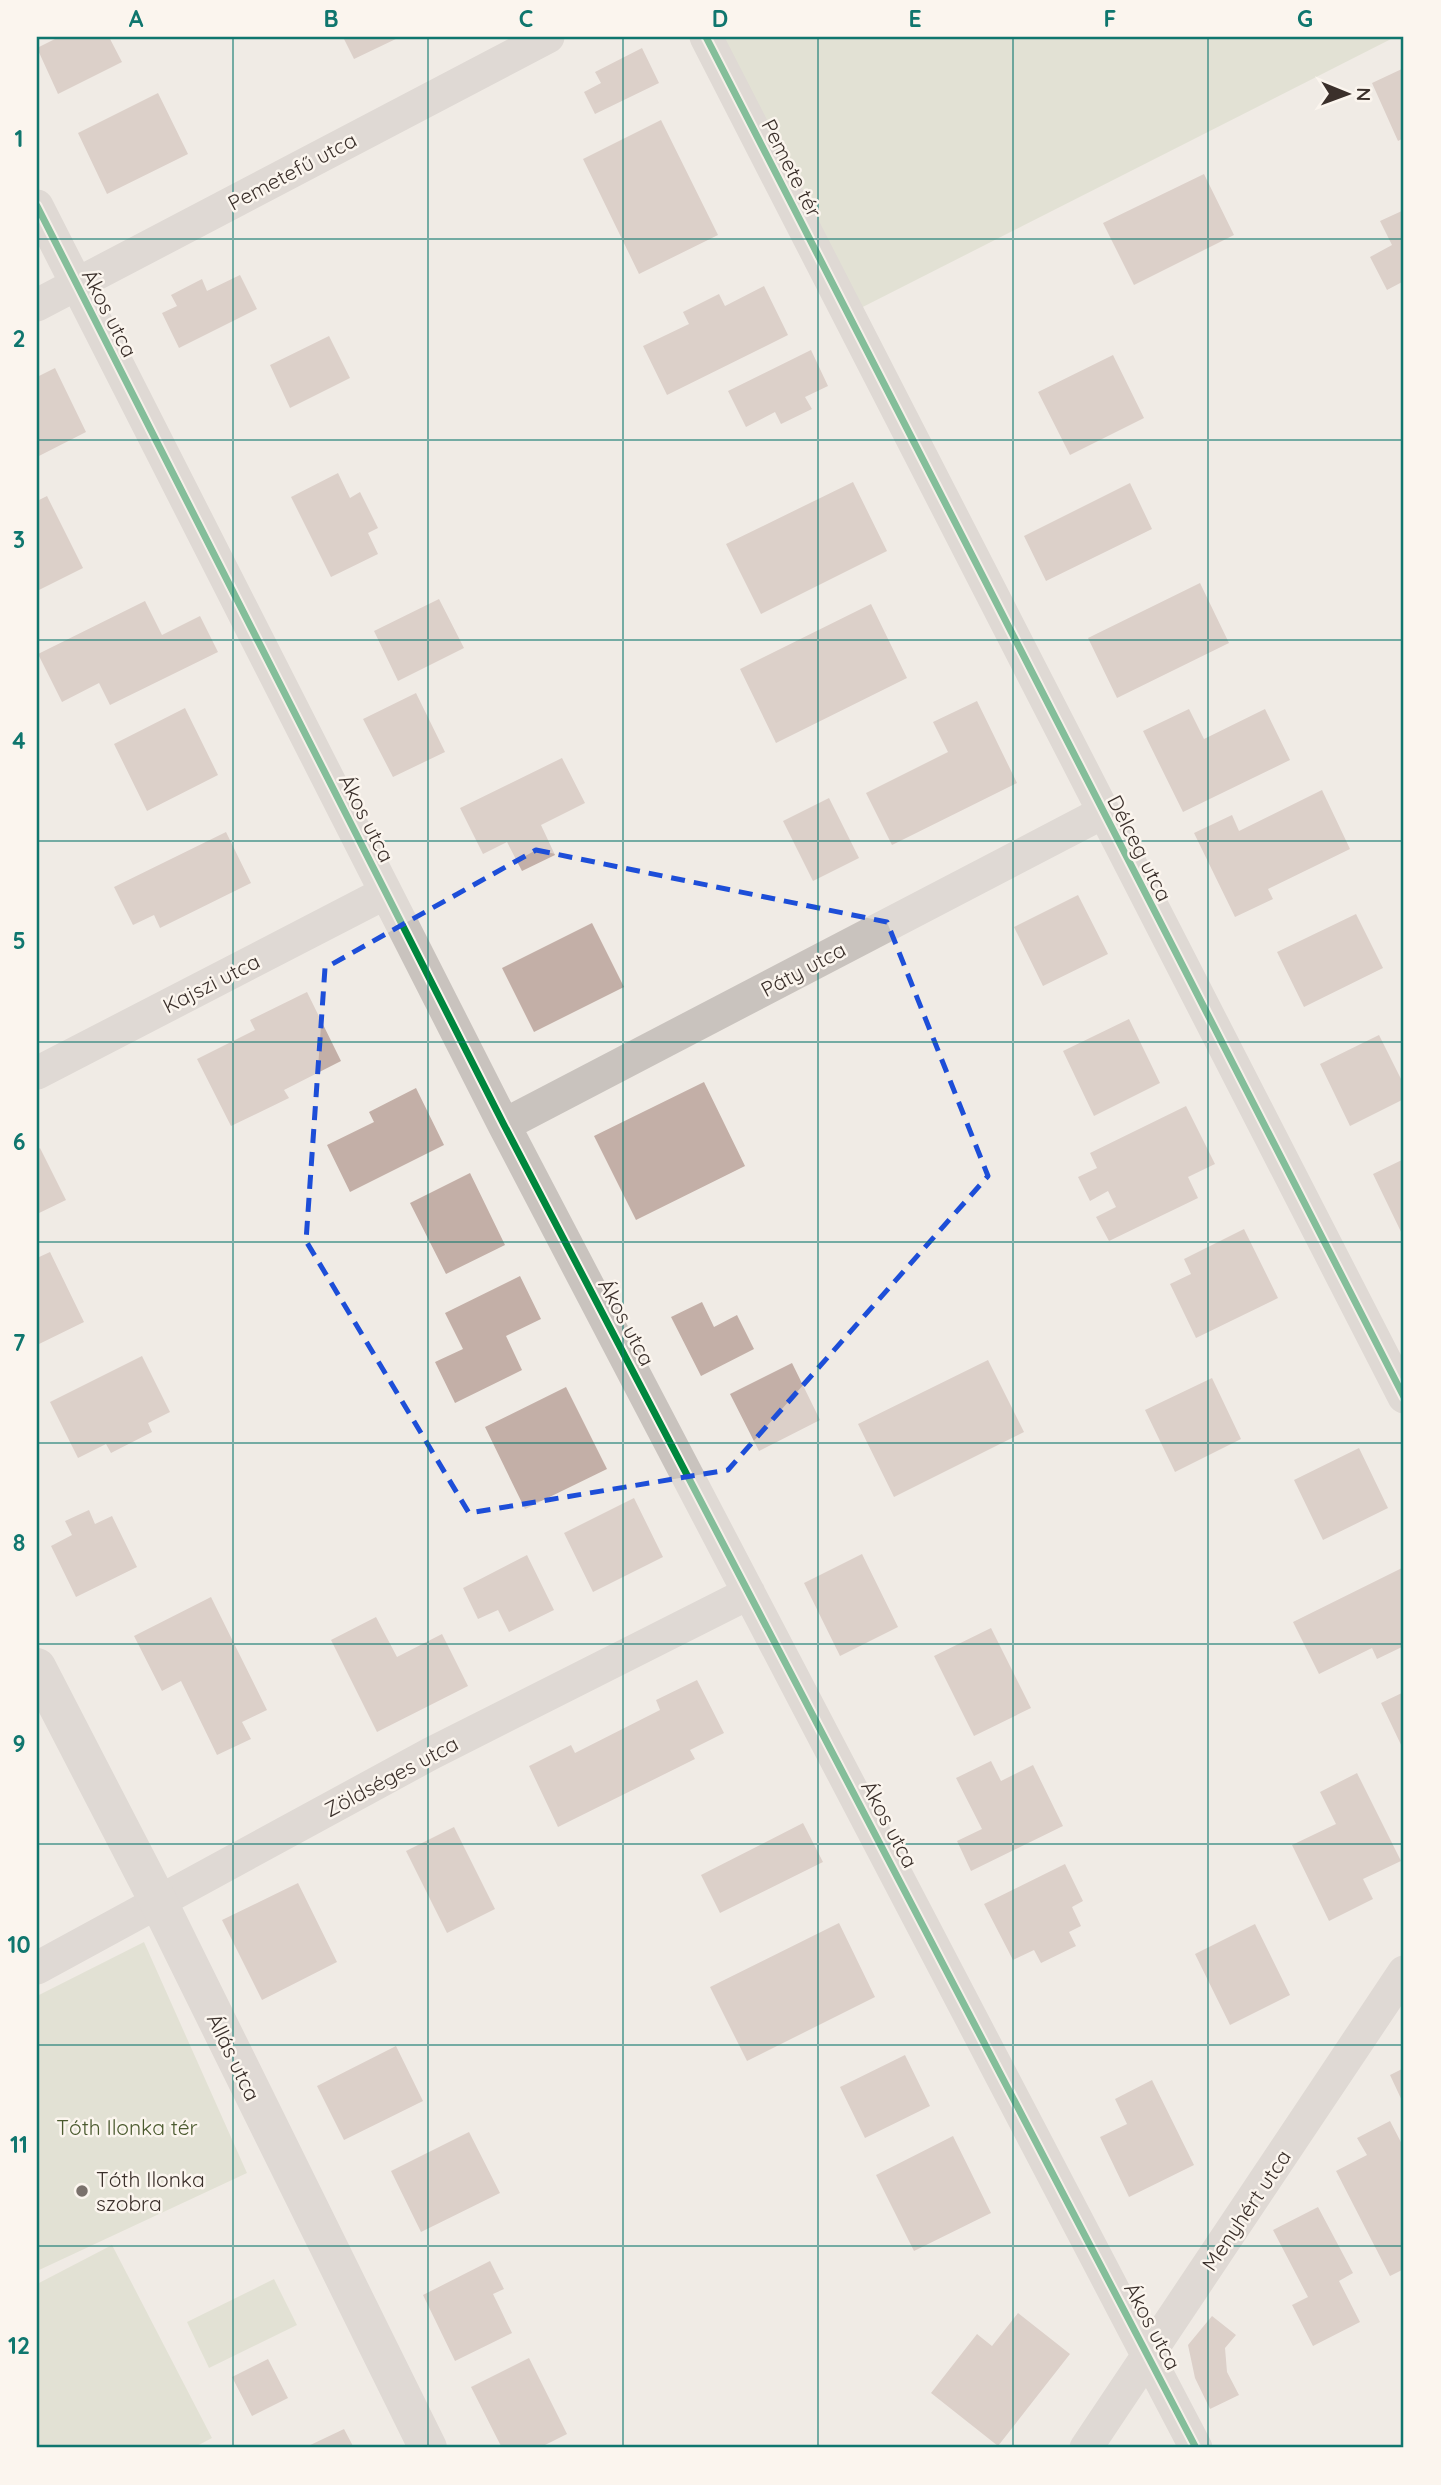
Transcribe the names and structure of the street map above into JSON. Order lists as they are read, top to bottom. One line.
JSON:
{"streets":{"street":["Pemete tér","Pemetefű utca","Ákos utca","Délceg utca","Páty utca","Kajszi utca","Zöldséges utca","Állás utca","Menyhért utca"]},"crossings":[["Pemete tér","Délceg utca"],["Pemetefű utca","Ákos utca"],["Ákos utca","Páty utca"],["Ákos utca","Kajszi utca"],["Ákos utca","Zöldséges utca"],["Ákos utca","Menyhért utca"],["Délceg utca","Páty utca"],["Zöldséges utca","Állás utca"]],"parks":["Tóth Ilonka tér"],"places":["Tóth Ilonka szobra"],"north":"right","grid":{"columns":["A","B","C","D","E","F","G"],"rows":["1","2","3","4","5","6","7","8","9","10","11","12"]}}
